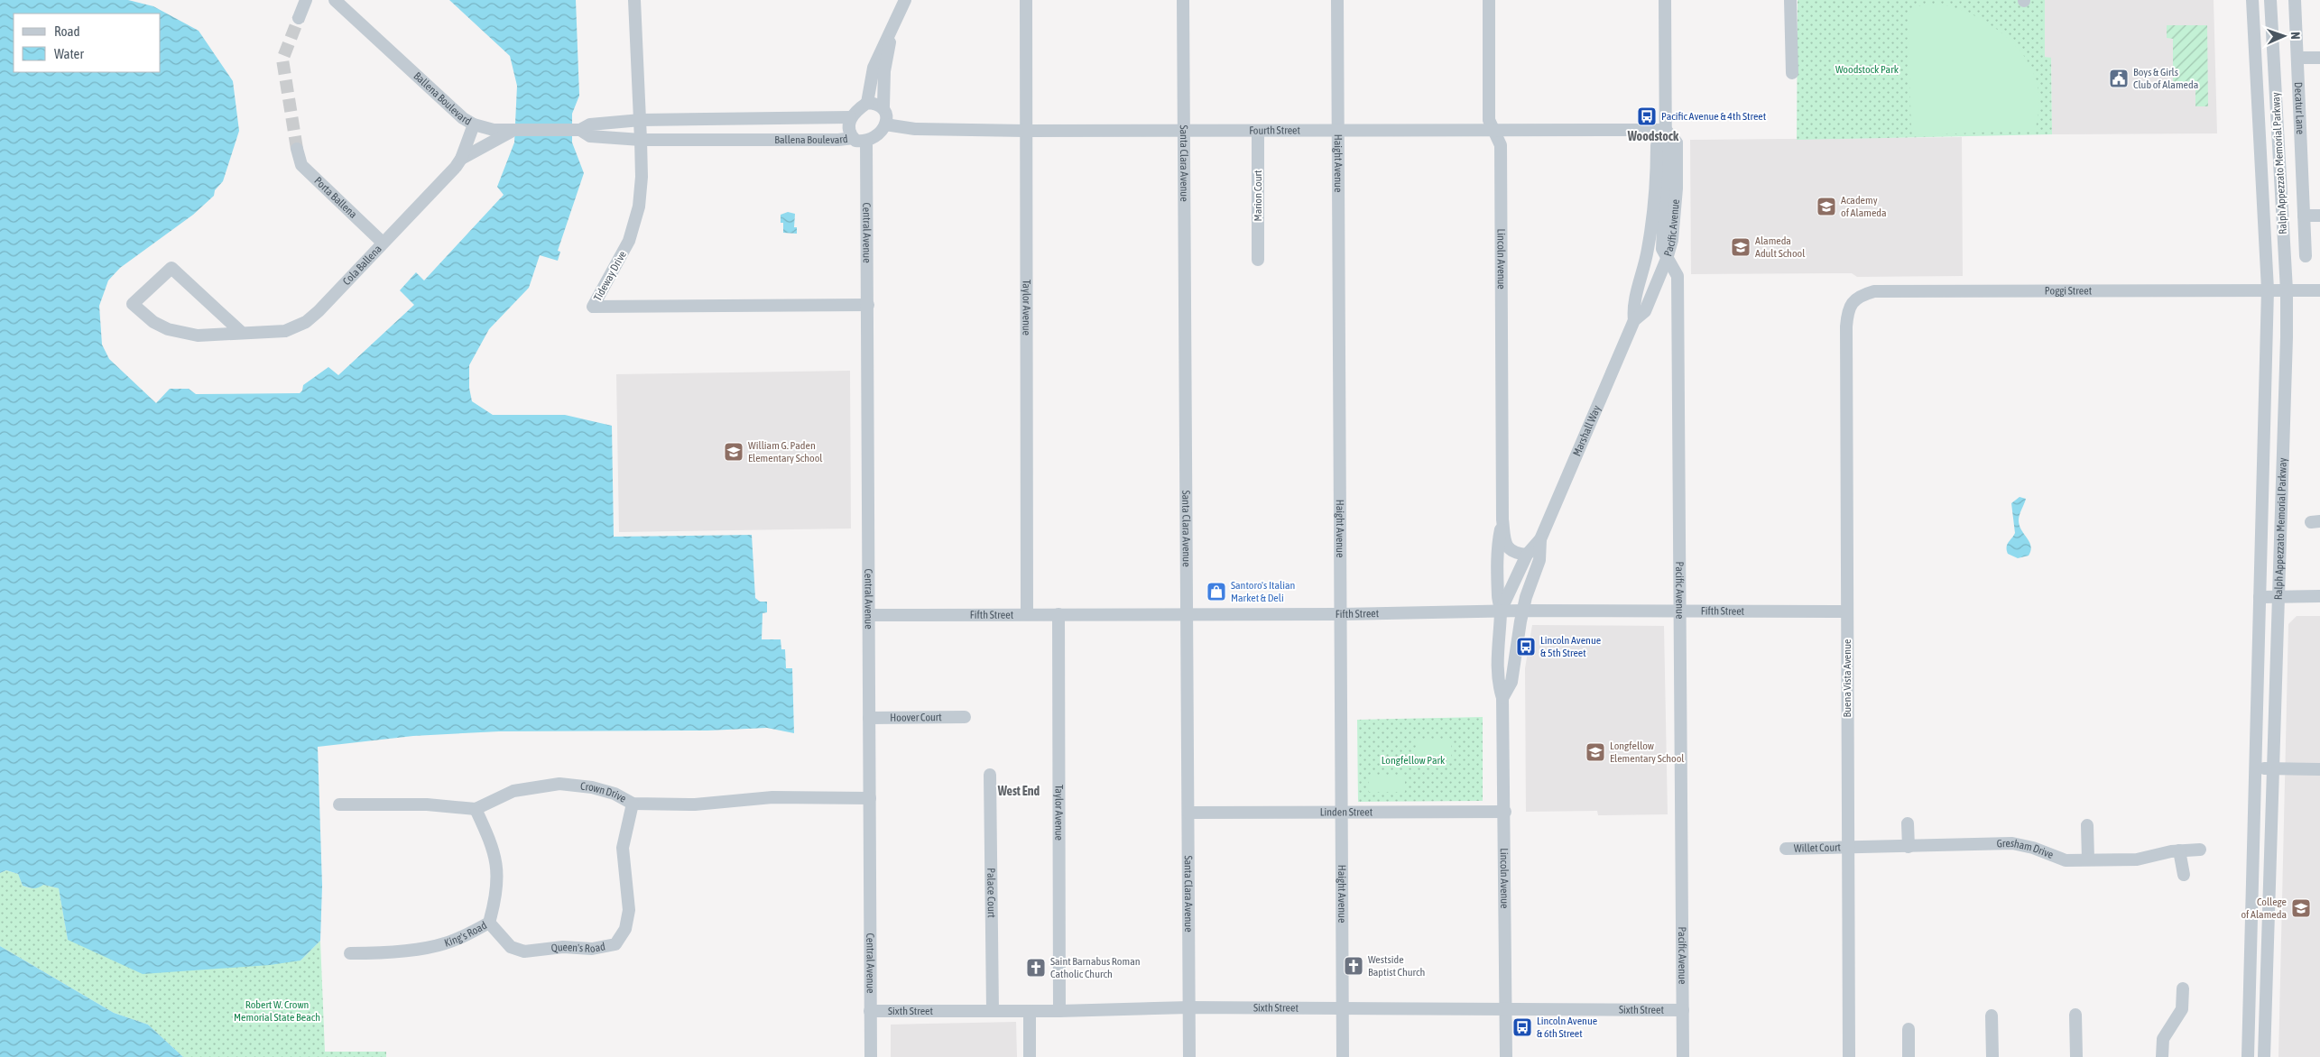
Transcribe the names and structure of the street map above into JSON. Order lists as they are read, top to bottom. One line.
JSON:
{"streets":{"street":["Ballena Boulevard","Decatur Lane","Fourth Street","Santa Clara Avenue","Haight Avenue","Ralph Appezzato Memorial Parkway","Marion Court","Porta Ballena","Pacific Avenue","Central Avenue","Lincoln Avenue","Cola Ballena","Tideway Drive","Poggi Street","Taylor Avenue","Marshall Way","Fifth Street","Buena Vista Avenue","Hoover Court","Crown Drive","Linden Street","Willet Court","Gresham Drive","Palace Court","King's Road","Queen's Road","Sixth Street"]},"crossings":[["Ballena Boulevard","Fourth Street"],["Ballena Boulevard","Central Avenue"],["Ballena Boulevard","Cola Ballena"],["Ballena Boulevard","Tideway Drive"],["Fourth Street","Santa Clara Avenue"],["Fourth Street","Haight Avenue"],["Fourth Street","Marion Court"],["Fourth Street","Pacific Avenue"],["Fourth Street","Central Avenue"],["Fourth Street","Lincoln Avenue"],["Fourth Street","Taylor Avenue"],["Santa Clara Avenue","Fifth Street"],["Santa Clara Avenue","Linden Street"],["Santa Clara Avenue","Sixth Street"],["Haight Avenue","Fifth Street"],["Haight Avenue","Linden Street"],["Haight Avenue","Sixth Street"],["Ralph Appezzato Memorial Parkway","Poggi Street"],["Porta Ballena","Cola Ballena"],["Pacific Avenue","Marshall Way"],["Pacific Avenue","Fifth Street"],["Pacific Avenue","Sixth Street"],["Central Avenue","Tideway Drive"],["Central Avenue","Fifth Street"],["Central Avenue","Hoover Court"],["Central Avenue","Crown Drive"],["Central Avenue","Sixth Street"],["Lincoln Avenue","Marshall Way"],["Lincoln Avenue","Fifth Street"],["Lincoln Avenue","Linden Street"],["Lincoln Avenue","Sixth Street"],["Poggi Street","Buena Vista Avenue"],["Taylor Avenue","Fifth Street"],["Taylor Avenue","Sixth Street"],["Marshall Way","Fifth Street"],["Fifth Street","Buena Vista Avenue"],["Buena Vista Avenue","Willet Court"],["Buena Vista Avenue","Gresham Drive"],["Crown Drive","King's Road"],["Crown Drive","Queen's Road"],["Willet Court","Gresham Drive"],["Palace Court","Sixth Street"],["King's Road","Queen's Road"]],"districts":["Woodstock","West End"],"parks":["Woodstock Park","Longfellow Park","Robert W. Crown Memorial State Beach"],"places":{"public building":["Boys & Girls Club of Alameda"],"bus stop":["Pacific Avenue & 4th Street","Lincoln Avenue & 5th Street","Lincoln Avenue & 6th Street"],"school or university":["Academy of Alameda","Alameda Adult School","William G. Paden Elementary School","Longfellow Elementary School","College of Alameda"],"shop":["Santoro's Italian Market & Deli"],"church":["Westside Baptist Church","Saint Barnabus Roman Catholic Church"]},"legend":["Road","Water"],"north":"right"}
